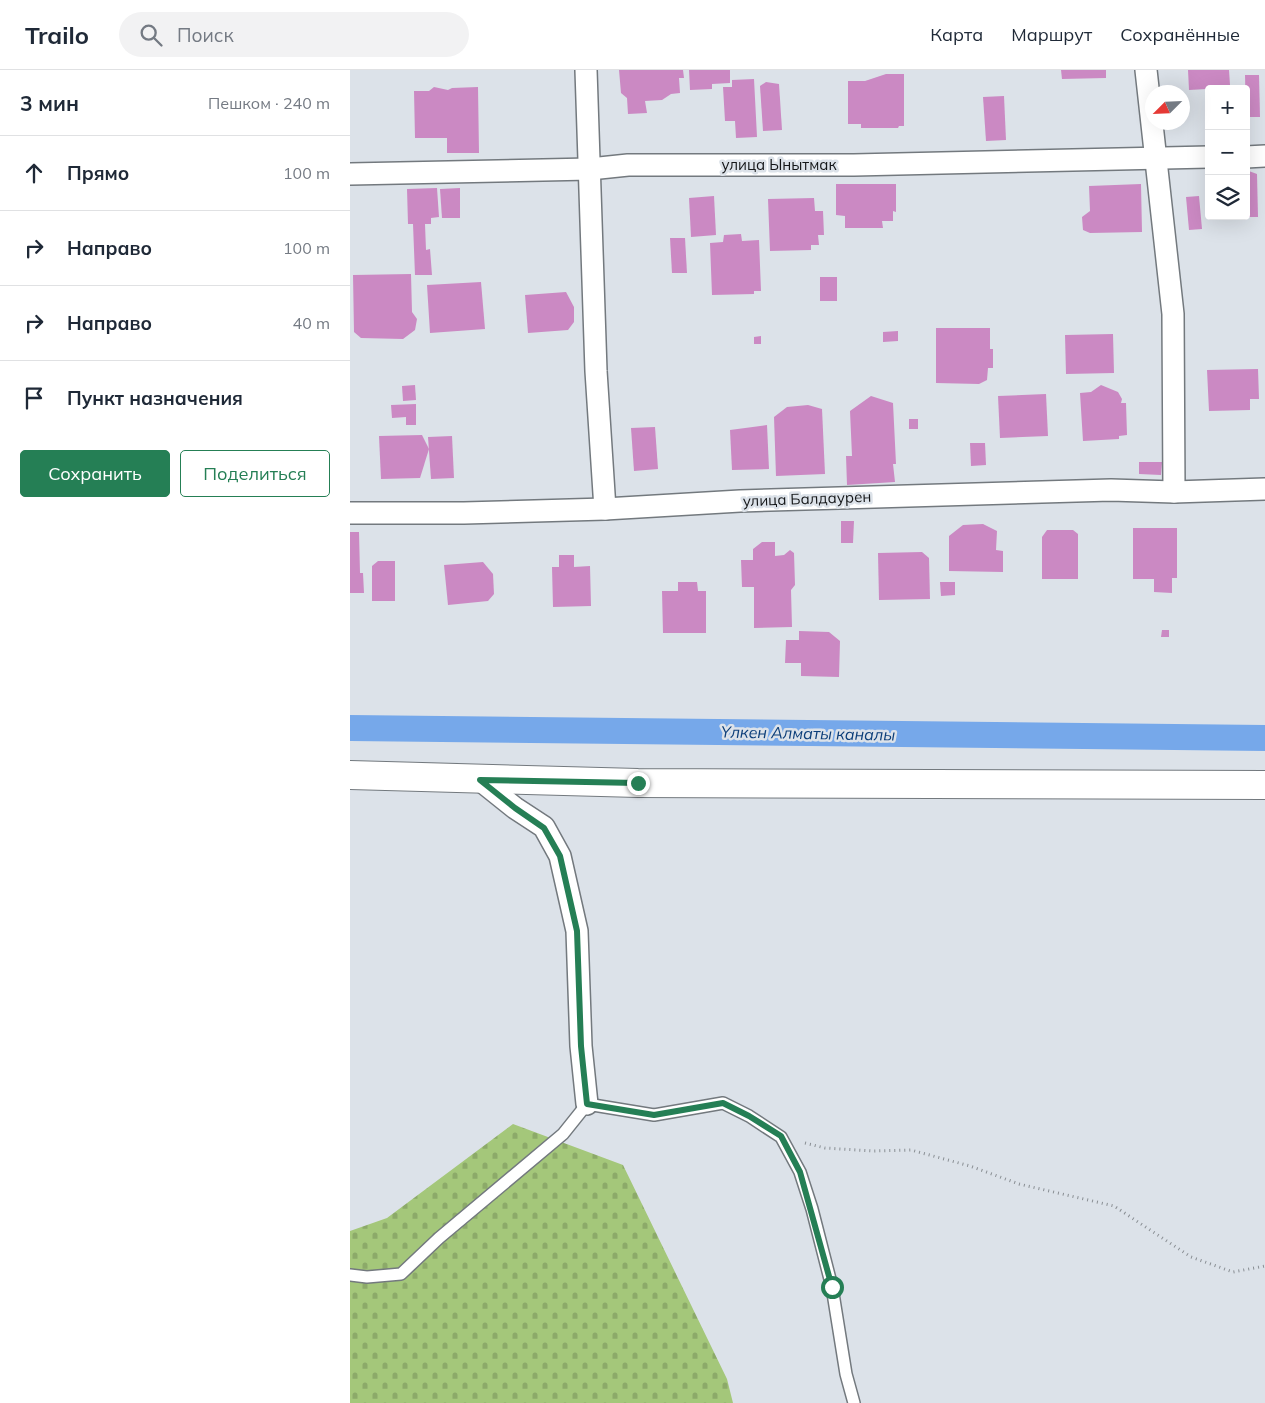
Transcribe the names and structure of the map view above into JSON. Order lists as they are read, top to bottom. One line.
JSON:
{"streets":{"street":["улица Ынытмак","улица Балдаурен"]},"water":["Үлкен Алматы каналы"],"north":"bottom left","page":{"header":"Trailo","search":"Поиск","nav":["Карта","Маршрут","Сохранённые"],"heading":["3 мин","Пешком · 240 m"],"map_buttons":["+","−"],"list":[["Прямо","100 m"],["Направо","100 m"],["Направо","40 m"],"Пункт назначения"],"buttons":["Сохранить","Поделиться"]}}
